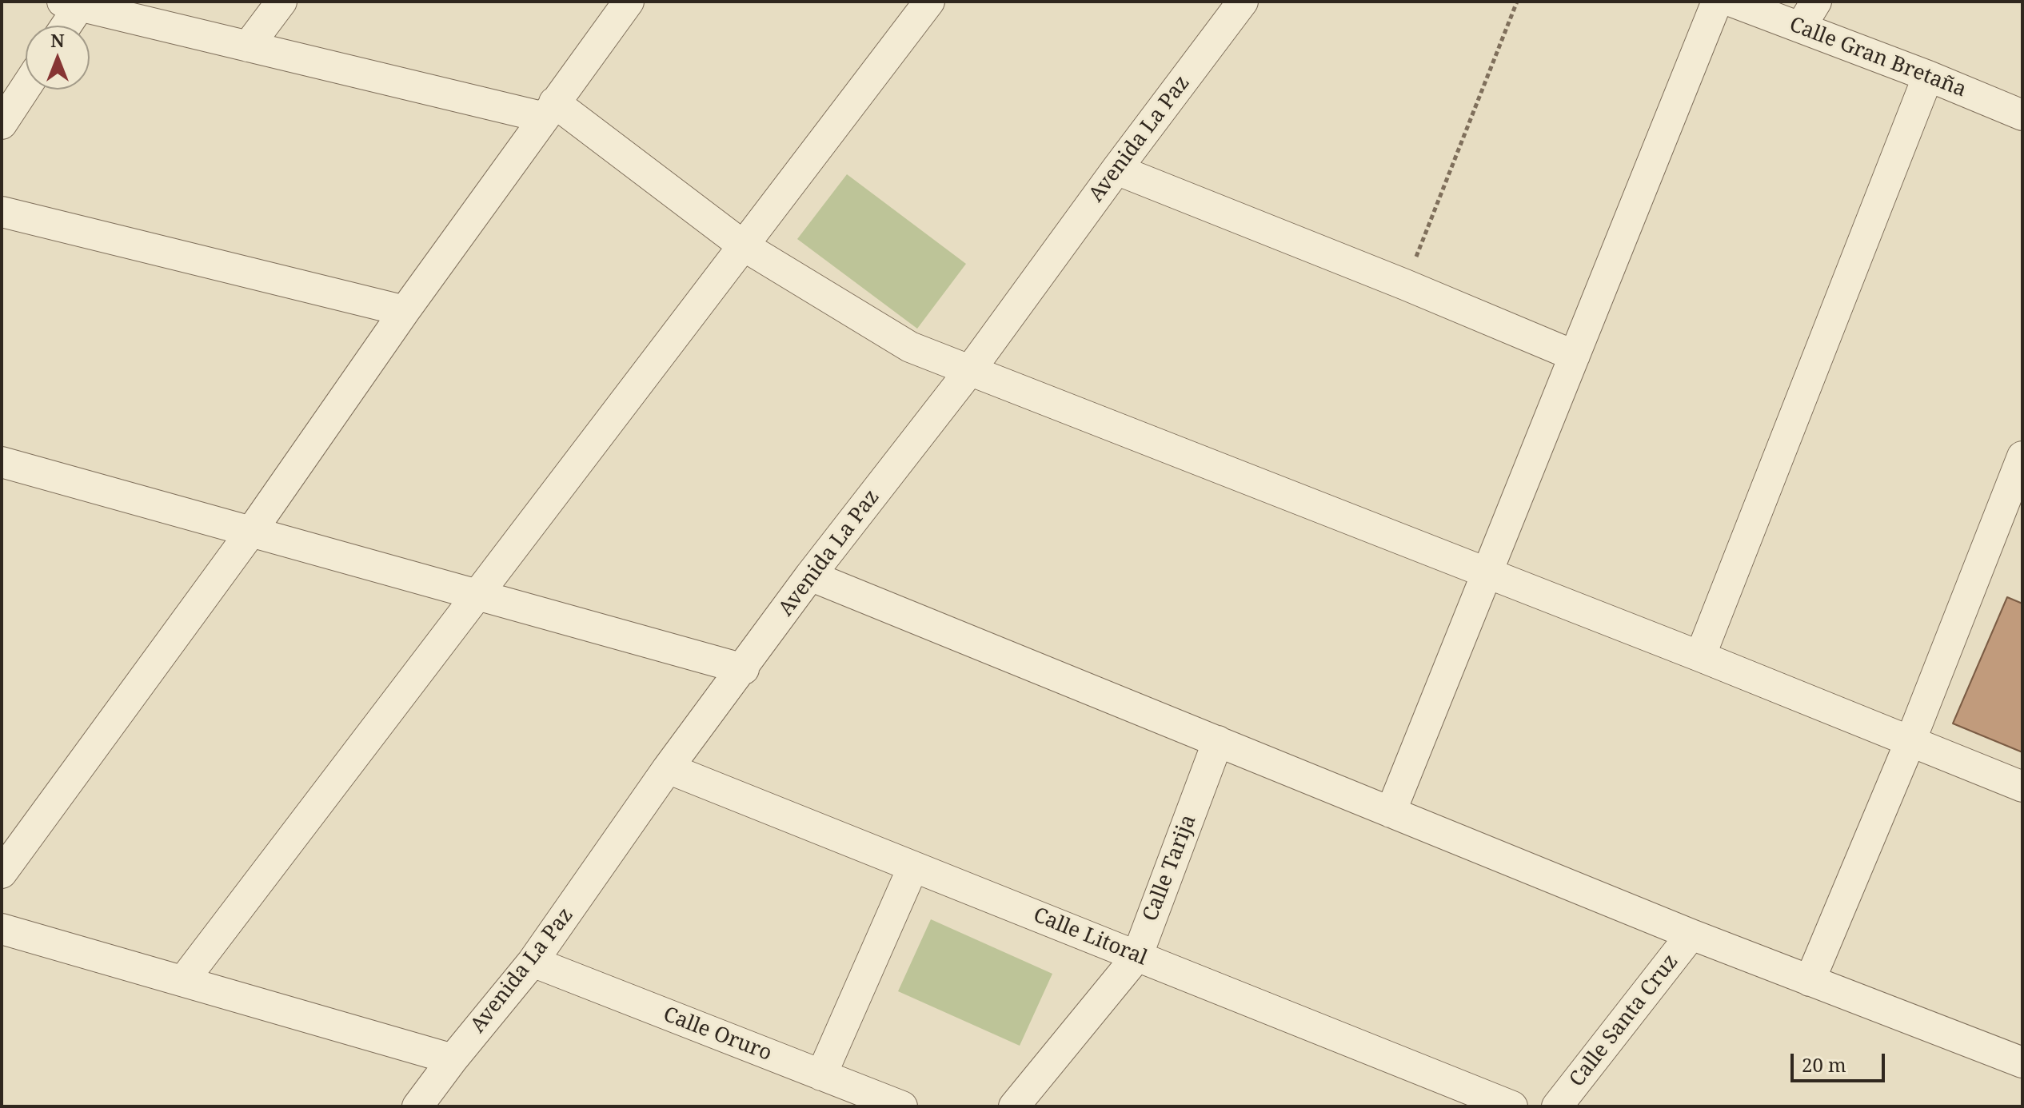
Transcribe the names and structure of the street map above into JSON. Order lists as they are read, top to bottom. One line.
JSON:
{"streets":{"street":["Calle Gran Bretaña","Avenida La Paz","Calle Tarija","Calle Litoral","Calle Santa Cruz","Calle Oruro"]},"crossings":[["Avenida La Paz","Calle Litoral"],["Avenida La Paz","Calle Oruro"],["Calle Tarija","Calle Litoral"]],"scale_bar":"20 m","north":"top"}
